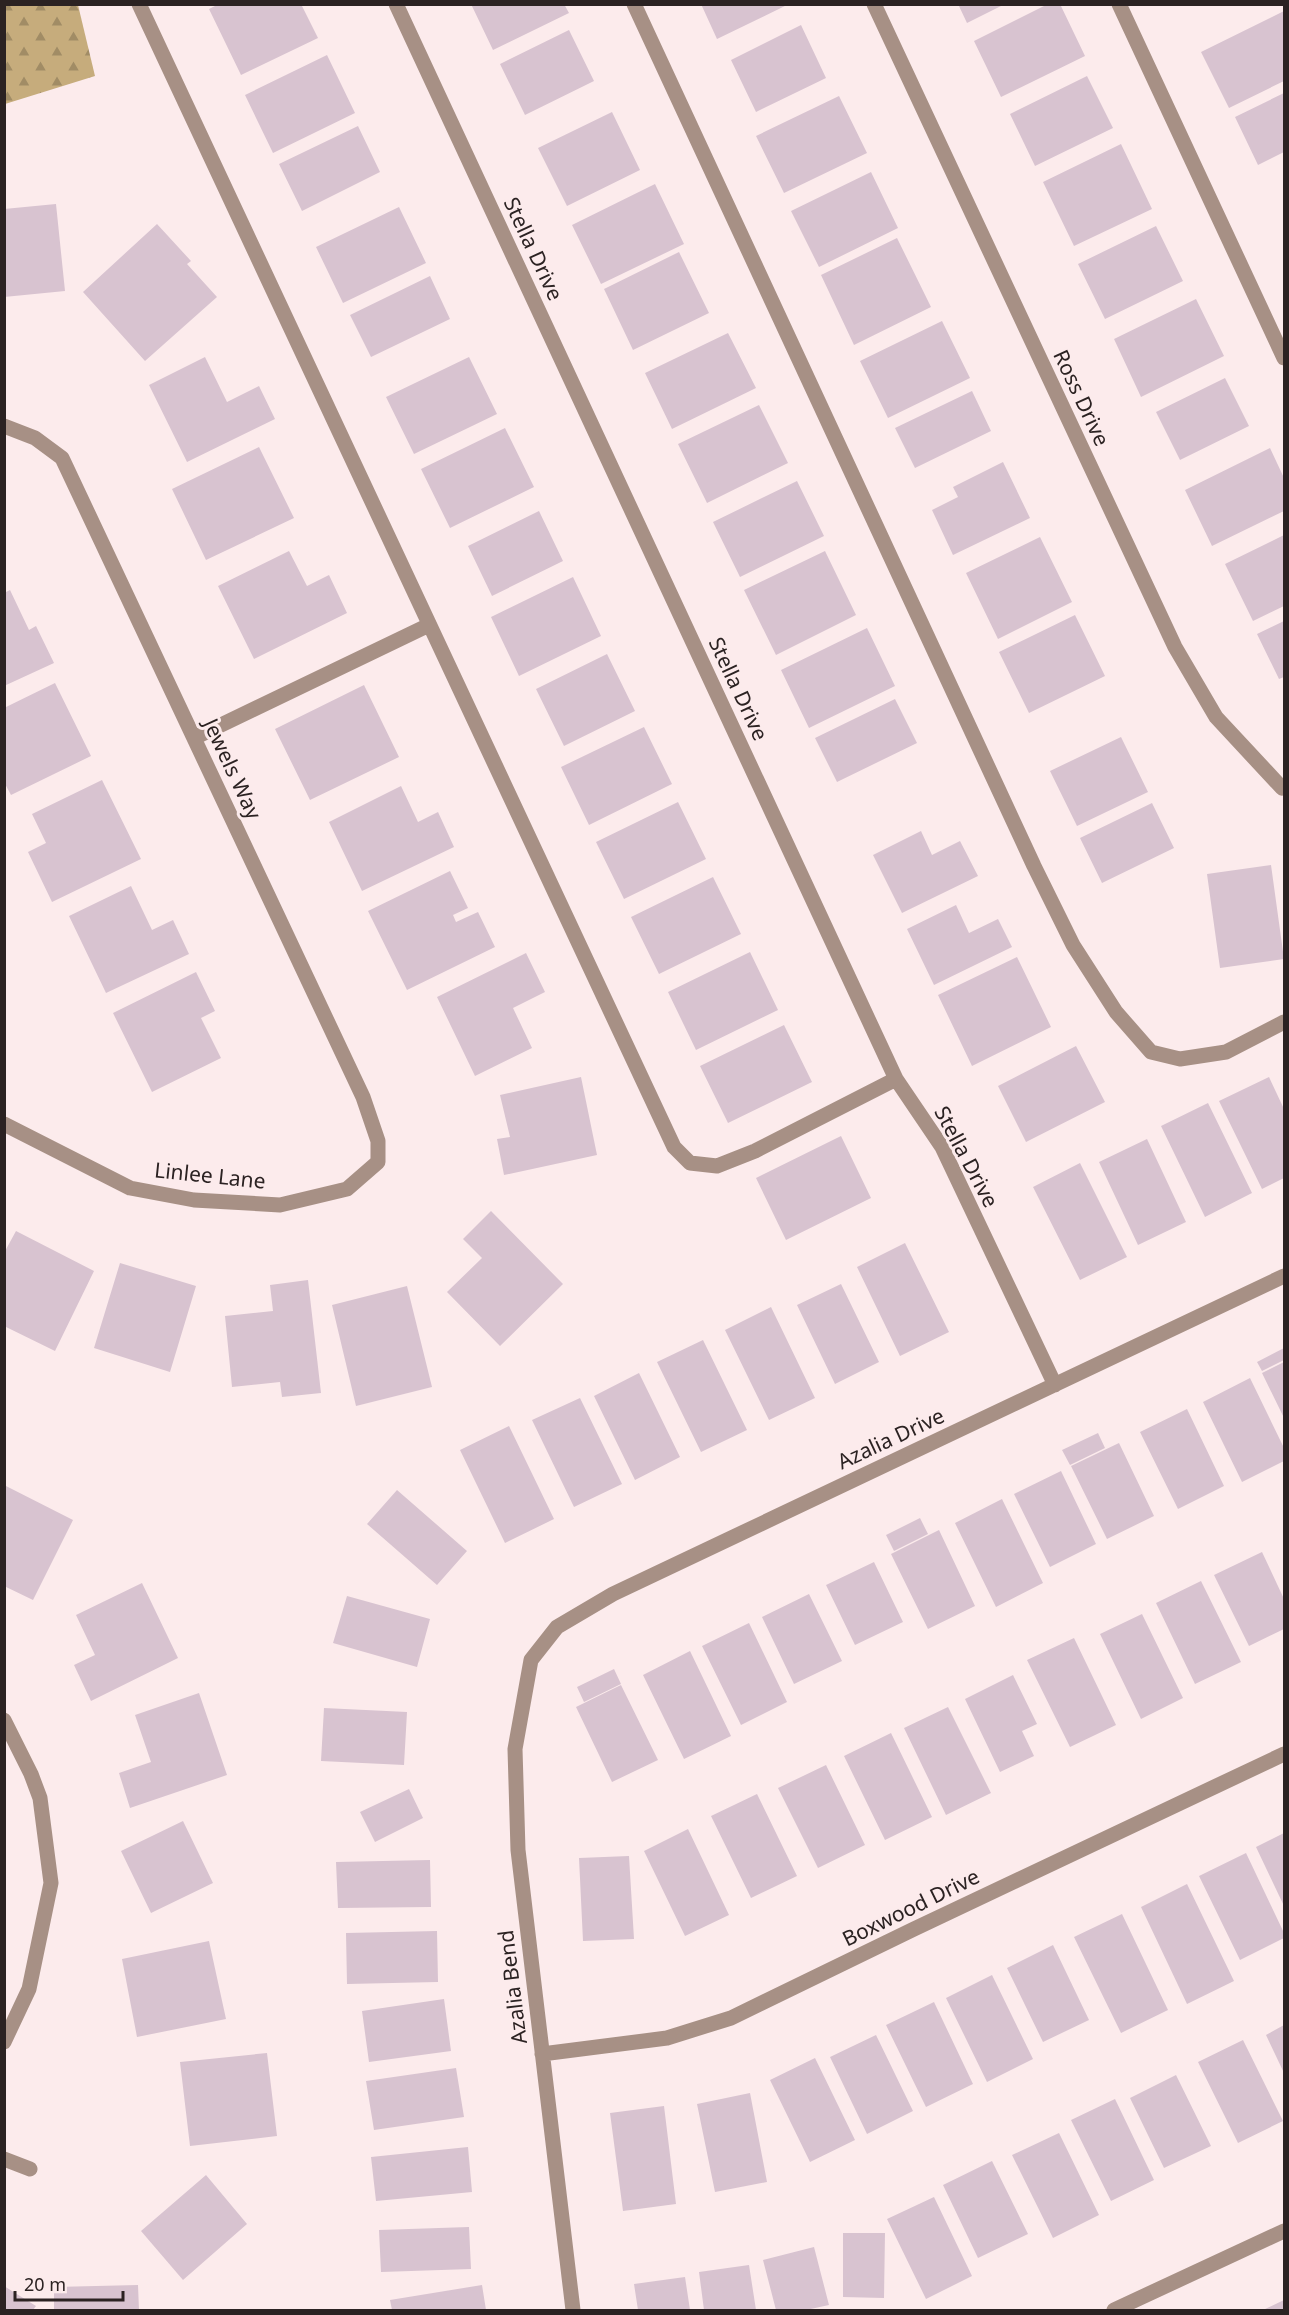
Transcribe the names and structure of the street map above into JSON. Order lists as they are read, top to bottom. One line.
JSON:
{"streets":{"street":["Stella Drive","Ross Drive","Jewels Way","Linlee Lane","Azalia Drive","Boxwood Drive","Azalia Bend"]},"crossings":[["Stella Drive","Azalia Drive"],["Jewels Way","Linlee Lane"],["Azalia Drive","Azalia Bend"],["Boxwood Drive","Azalia Bend"]],"scale_bar":"20 m"}
